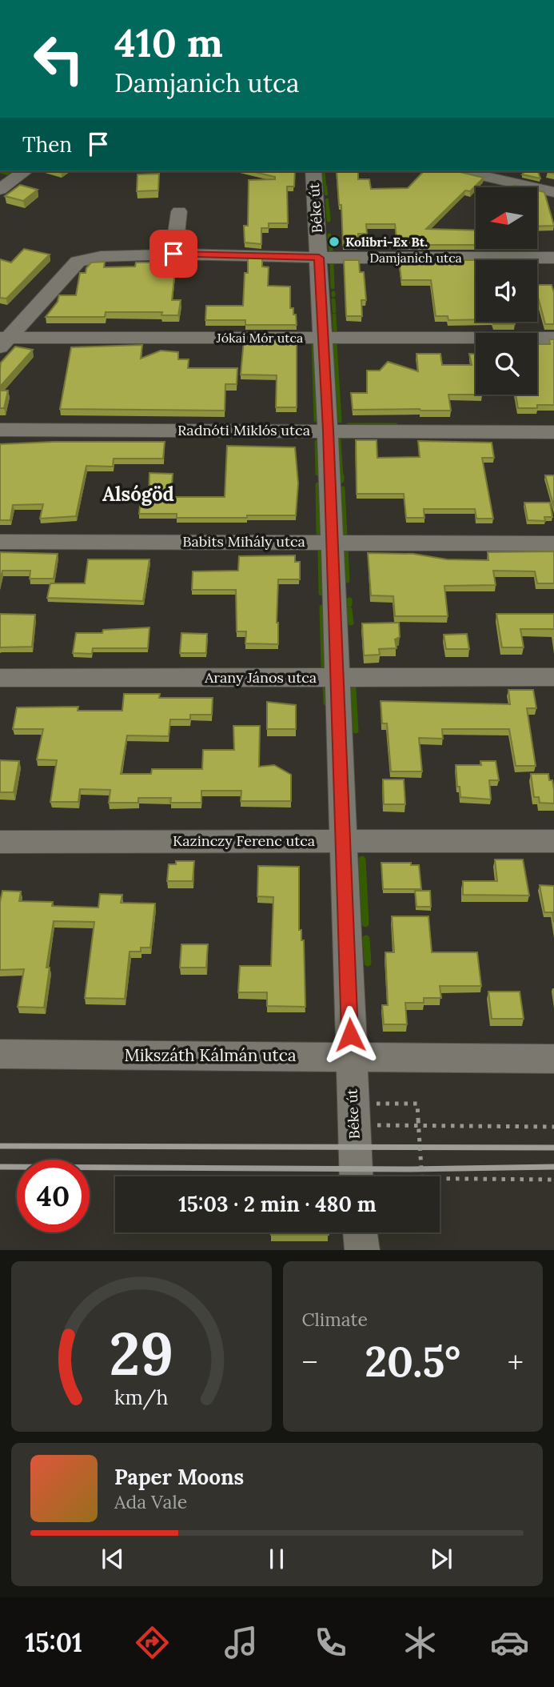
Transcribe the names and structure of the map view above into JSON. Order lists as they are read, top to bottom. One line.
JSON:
{"streets":{"street":["Béke út","Damjanich utca","Jókai Mór utca","Radnóti Miklós utca","Babits Mihály utca","Arany János utca","Kazinczy Ferenc utca","Mikszáth Kálmán utca"]},"crossings":[["Béke út","Damjanich utca"],["Béke út","Jókai Mór utca"],["Béke út","Radnóti Miklós utca"],["Béke út","Babits Mihály utca"],["Béke út","Arany János utca"],["Béke út","Kazinczy Ferenc utca"],["Béke út","Mikszáth Kálmán utca"],["Damjanich utca","Jókai Mór utca"]],"districts":["Alsógöd"],"places":["Kolibri-Ex Bt."],"north":"left","page":{"turn":["410 m","Damjanich utca"],"then":"Then","limit":"40","trip":"15:03 · 2 min · 480 m","tile":"Climate","heat":["−","20.5°","+"],"song":["Paper Moons","Ada Vale"],"tabs":"15:01","gauge":["29","km/h"]}}
